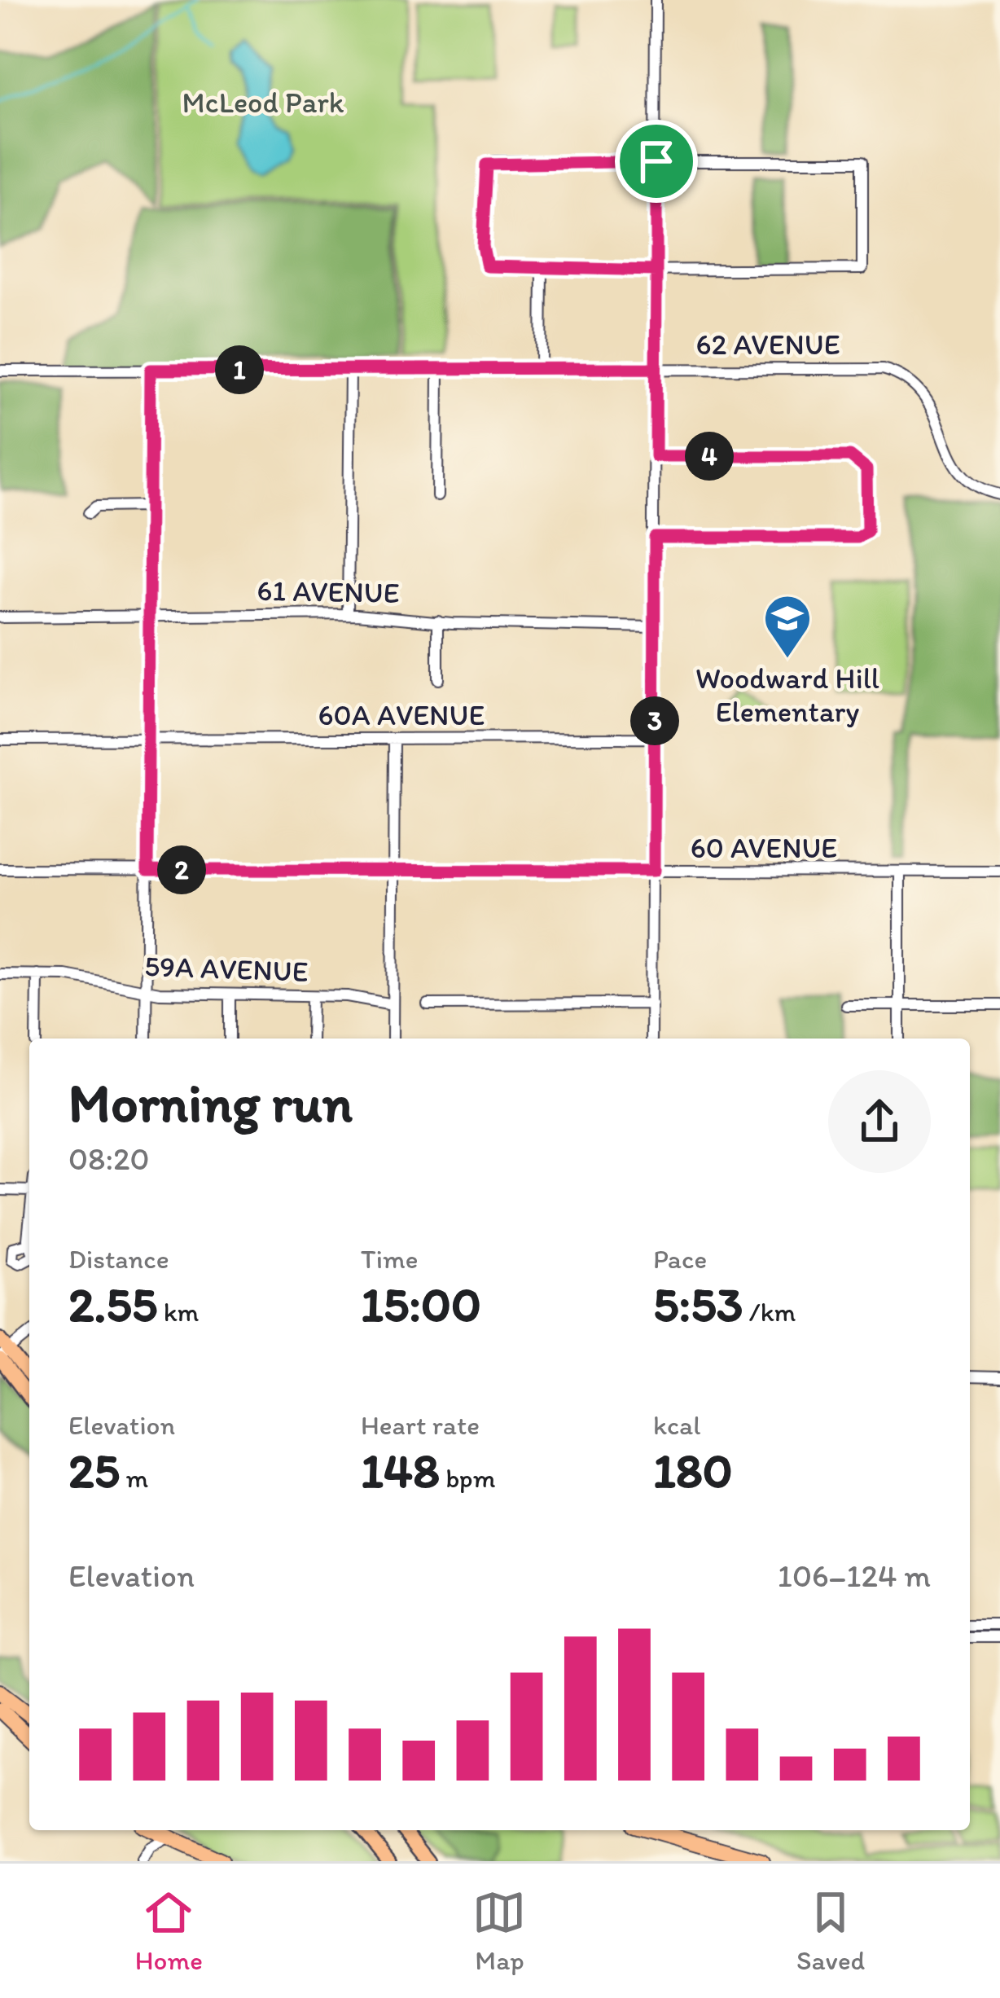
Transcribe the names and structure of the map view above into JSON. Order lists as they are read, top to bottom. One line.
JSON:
{"streets":{"street":["62 AVENUE","61 AVENUE","60A AVENUE","60 AVENUE","59A AVENUE"]},"parks":["McLeod Park"],"places":{"school or university":["Woodward Hill Elementary"]},"page":{"pins":["1","4","3","2"],"heading":["Morning run","08:20"],"stats":[["Distance","2.55 km"],["Time","15:00"],["Pace","5:53 /km"],["Elevation","25 m"],["Heart rate","148 bpm"],["kcal","180"]],"chart":["Elevation","106–124 m"],"tabs":["Home","Map","Saved"]}}
